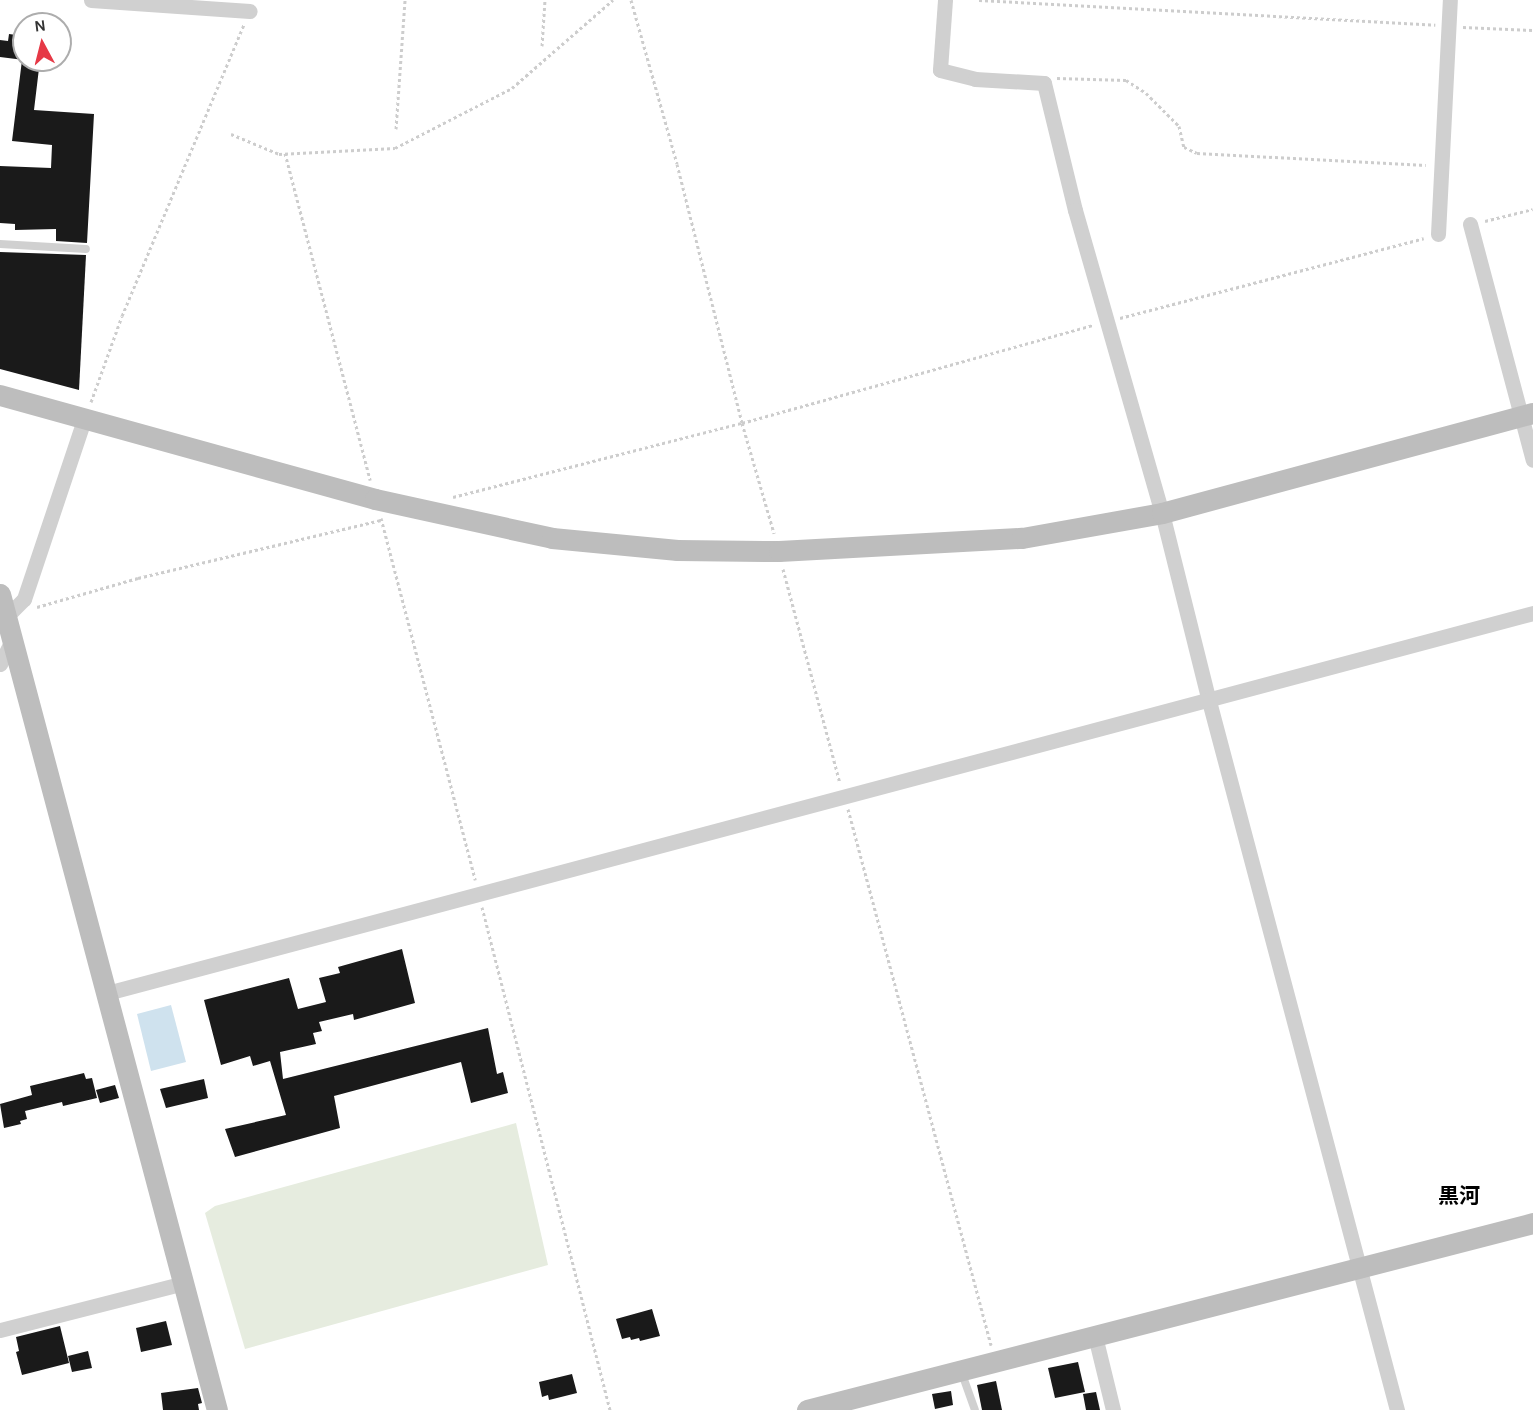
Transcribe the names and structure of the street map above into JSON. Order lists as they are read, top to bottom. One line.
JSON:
{"districts":["黒河"],"north":"top"}
